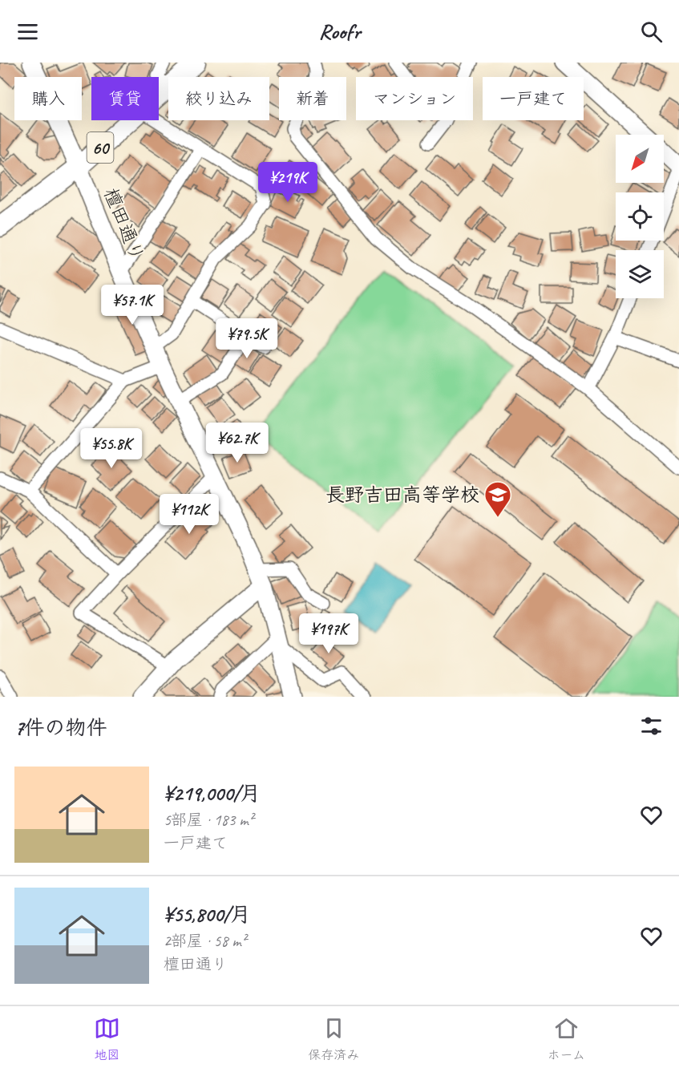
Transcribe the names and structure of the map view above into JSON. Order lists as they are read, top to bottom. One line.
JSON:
{"streets":{"main road":["60"],"street":["檀田通り"]},"crossings":[["60","檀田通り"]],"places":{"school or university":["長野吉田高等学校"]},"north":"bottom left","page":{"header":"Roofr","chip":["購入","賃貸","絞り込み","新着","マンション","一戸建て"],"price":["¥219K","¥57.1K","¥79.5K","¥62.7K","¥55.8K","¥112K","¥197K"],"heading":"7件の物件","list":[{"name":"¥219,000/月","note":"5部屋 · 183 m² · 一戸建て"},{"name":"¥55,800/月","note":"2部屋 · 58 m² · 檀田通り"}],"tabs":["地図","保存済み","ホーム"]}}
